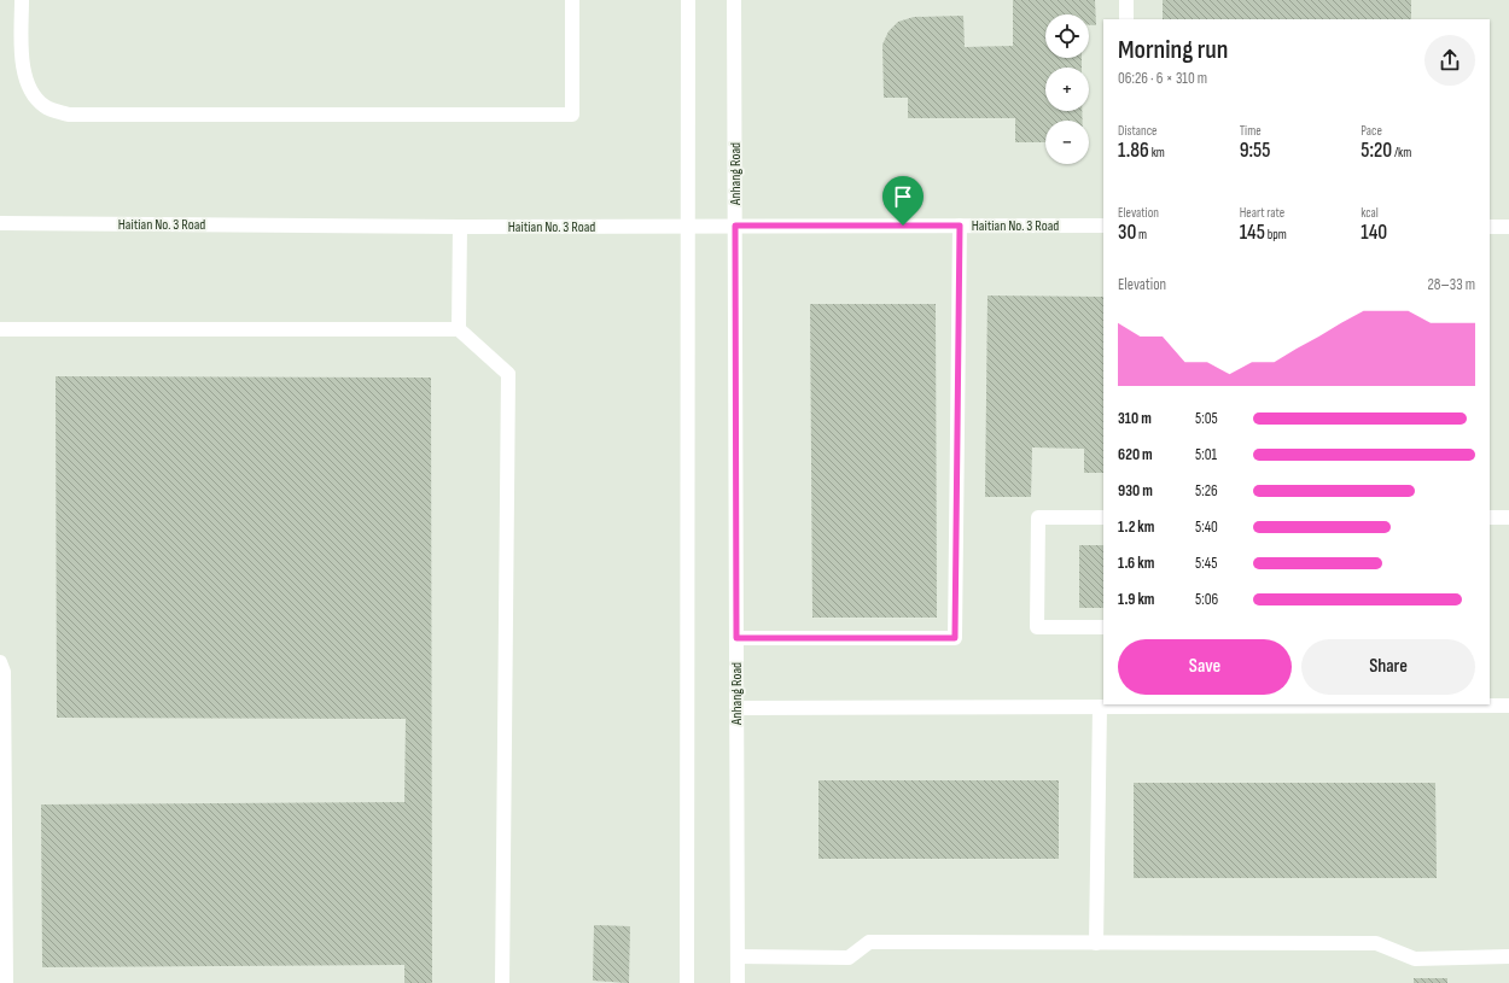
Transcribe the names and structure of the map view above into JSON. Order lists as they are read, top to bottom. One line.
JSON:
{"streets":{"street":["Anhang Road","Haitian No. 3 Road"]},"crossings":[["Anhang Road","Haitian No. 3 Road"]],"page":{"map_buttons":["+","−"],"heading":["Morning run","06:26 · 6 × 310 m"],"stats":[["Distance","1.86 km"],["Time","9:55"],["Pace","5:20 /km"],["Elevation","30 m"],["Heart rate","145 bpm"],["kcal","140"]],"chart":["Elevation","28–33 m"],"list":[{"name":"310 m","note":"5:05"},{"name":"620 m","note":"5:01"},{"name":"930 m","note":"5:26"},{"name":"1.2 km","note":"5:40"},{"name":"1.6 km","note":"5:45"},{"name":"1.9 km","note":"5:06"}],"buttons":["Save","Share"]}}
